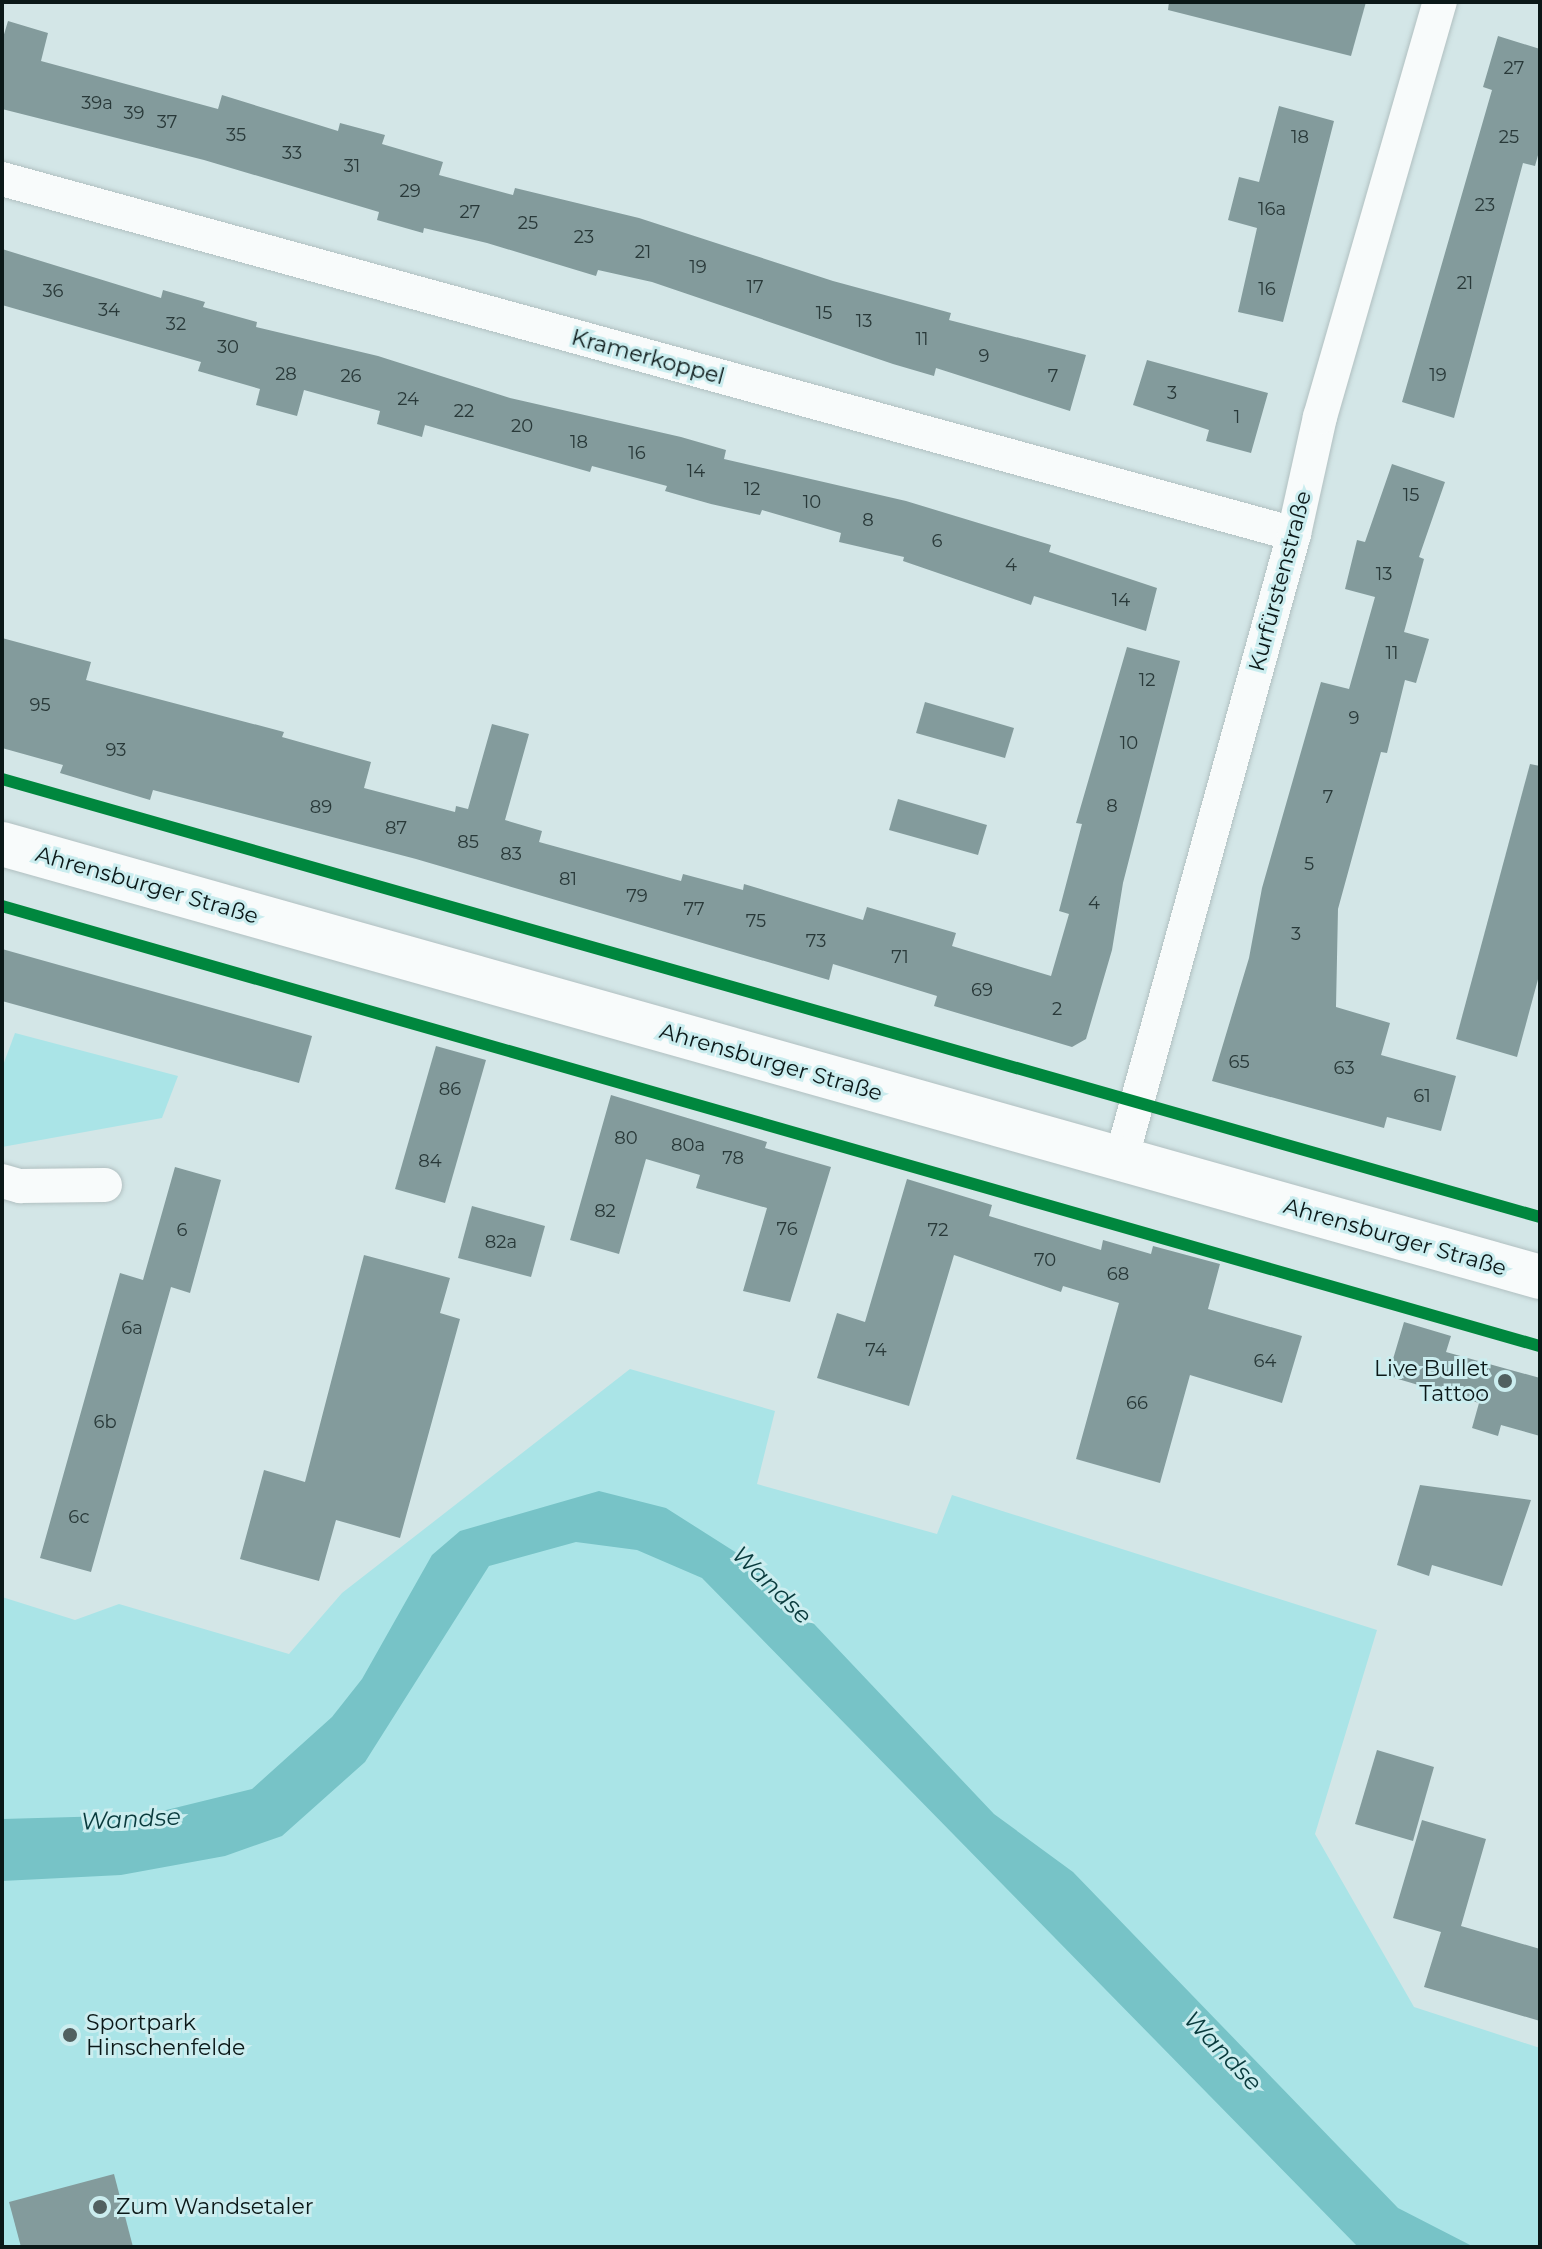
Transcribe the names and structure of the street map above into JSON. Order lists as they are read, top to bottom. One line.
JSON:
{"streets":{"main road":["Ahrensburger Straße"],"street":["Kramerkoppel","Kurfürstenstraße"]},"crossings":[["Kramerkoppel","Kurfürstenstraße"],["Kurfürstenstraße","Ahrensburger Straße"]],"water":["Wandse"],"places":["Live Bullet Tattoo","Sportpark Hinschenfelde","Zum Wandsetaler"],"house_numbers":["27","39a","39","37","35","18","25","33","31","29","23","16a","27","25","23","21","19","21","17","16","36","34","15","13","32","11","30","9","28","19","26","7","3","24","22","1","20","18","16","14","12","15","10","8","6","4","13","14","11","12","95","9","10","93","7","8","89","87","85","83","5","81","79","4","77","75","3","73","71","69","2","65","63","86","61","80","80a","78","84","82","76","6","72","82a","70","68","6a","74","64","66","6b","6c"]}
